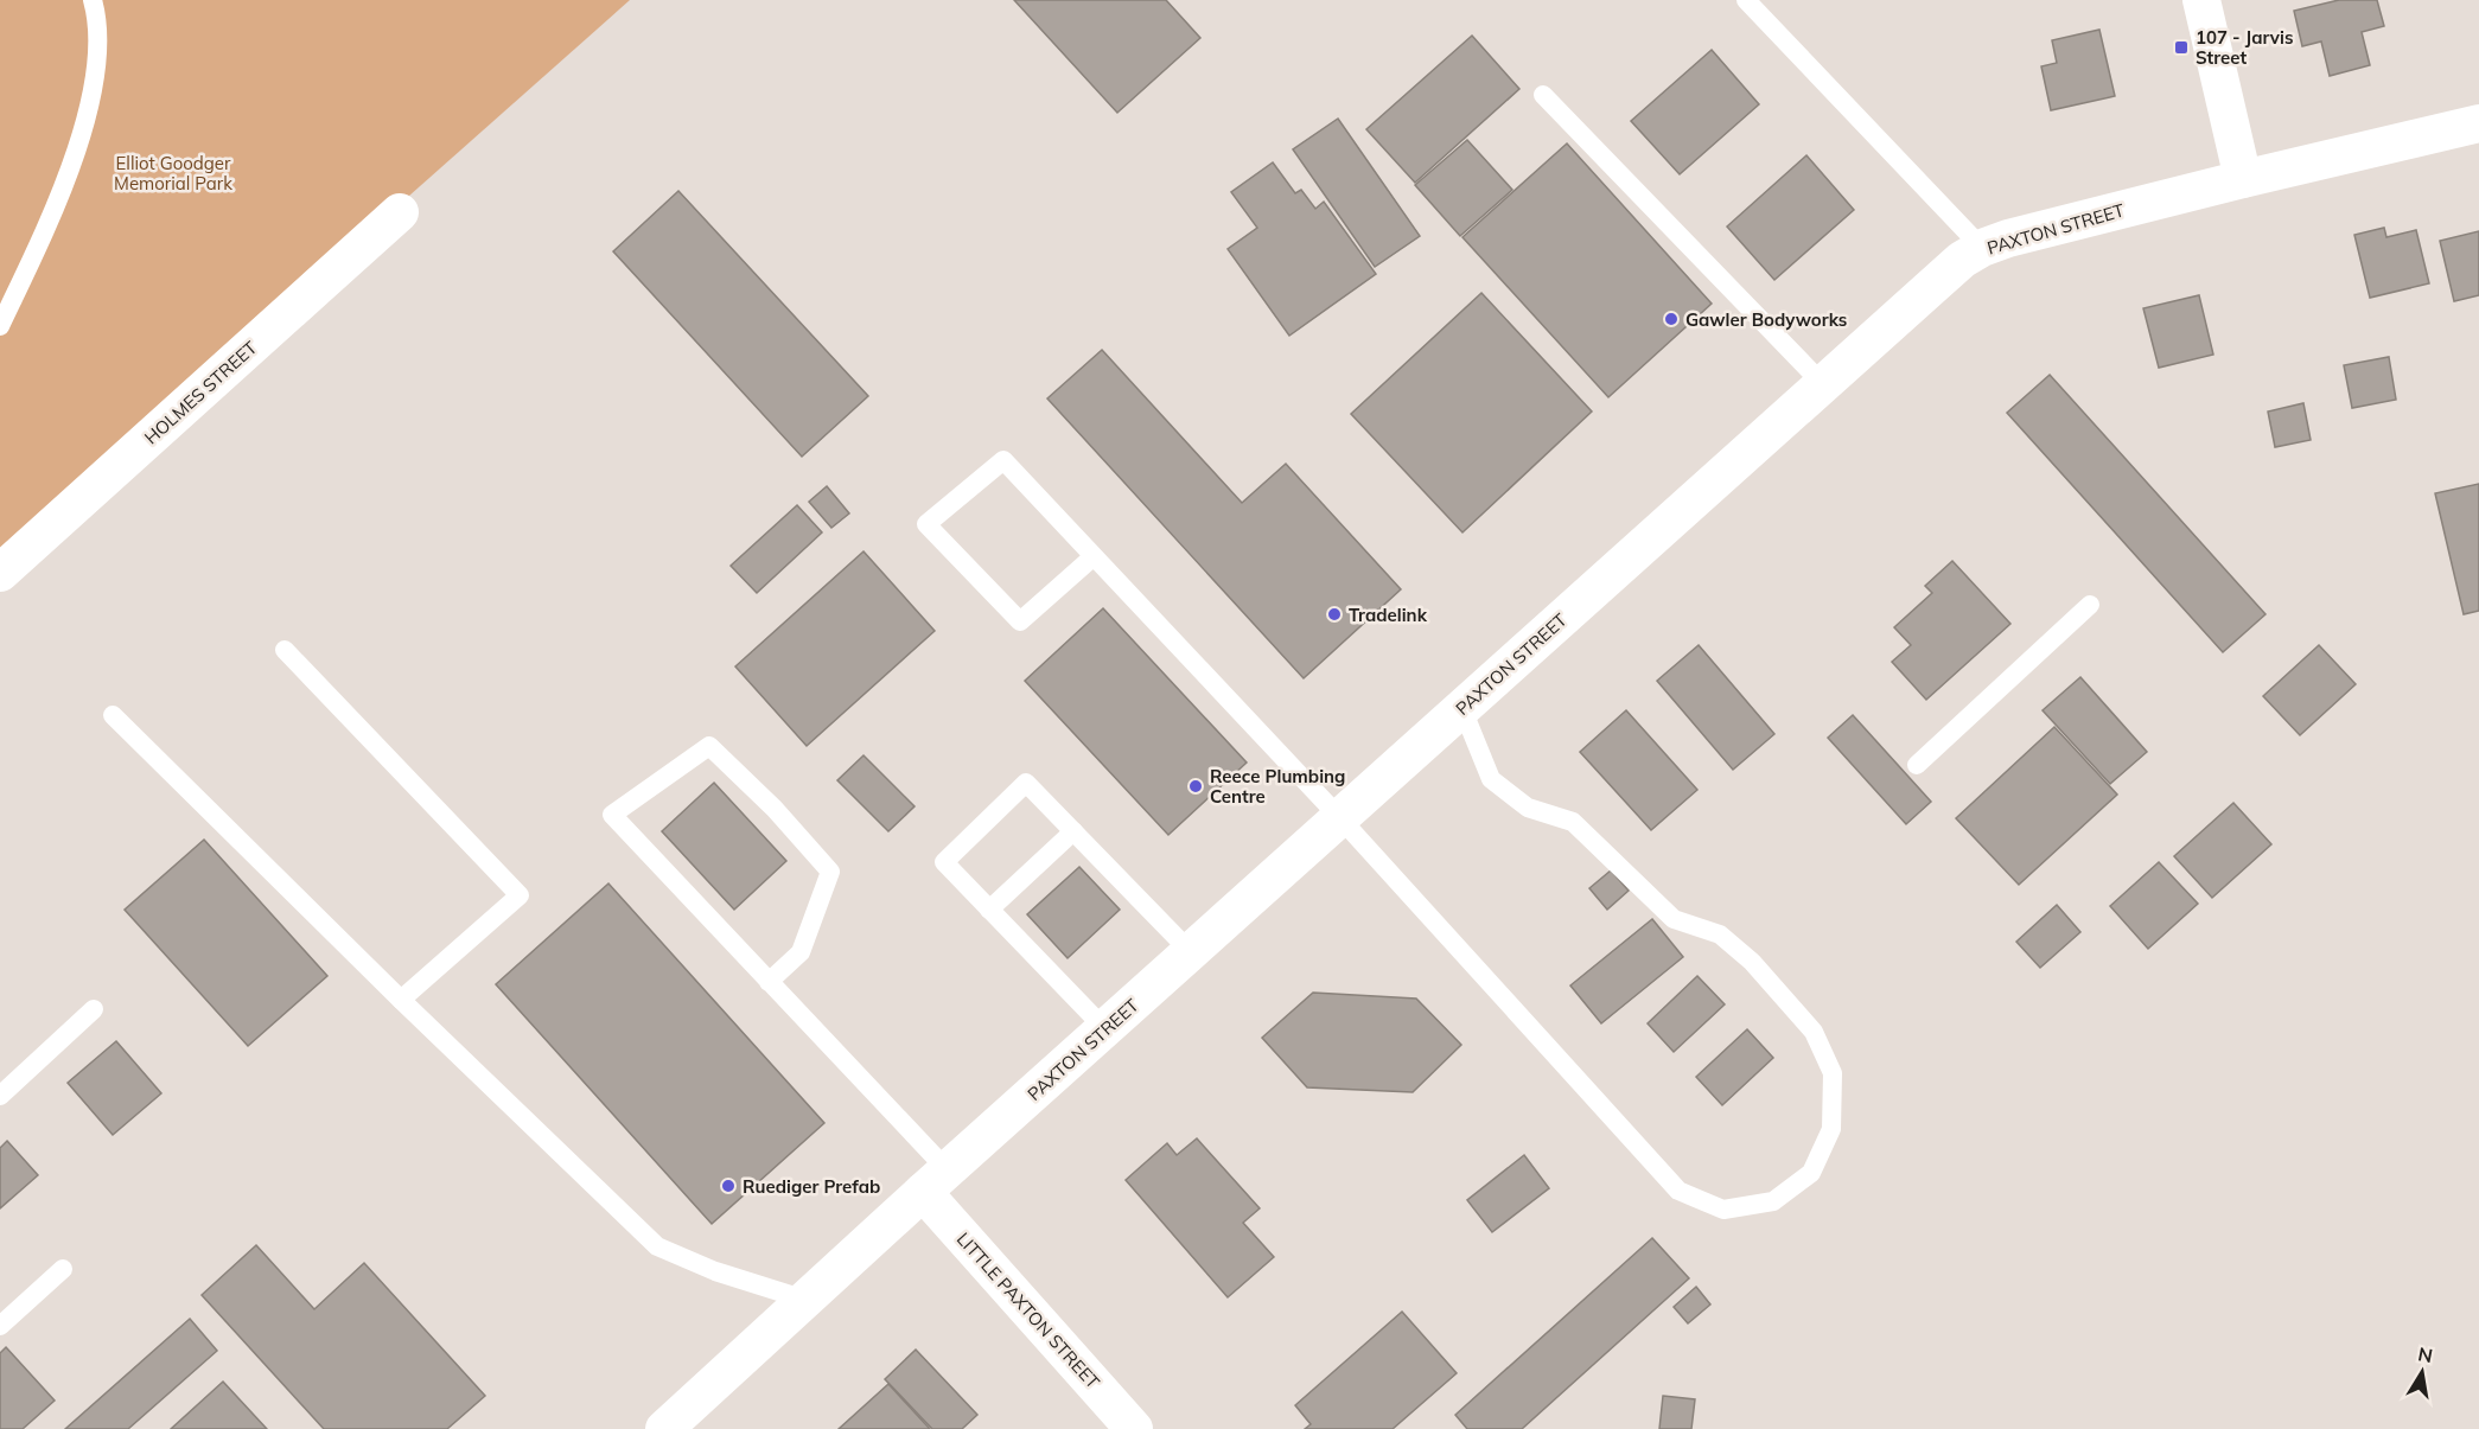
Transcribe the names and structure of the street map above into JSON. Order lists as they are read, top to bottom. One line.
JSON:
{"streets":{"street":["PAXTON STREET","HOLMES STREET","LITTLE PAXTON STREET"]},"crossings":[["PAXTON STREET","LITTLE PAXTON STREET"]],"parks":["Elliot Goodger Memorial Park"],"places":{"transit":["107 - Jarvis Street"],"other":["Gawler Bodyworks","Tradelink","Reece Plumbing Centre","Ruediger Prefab"]},"north":"top"}
